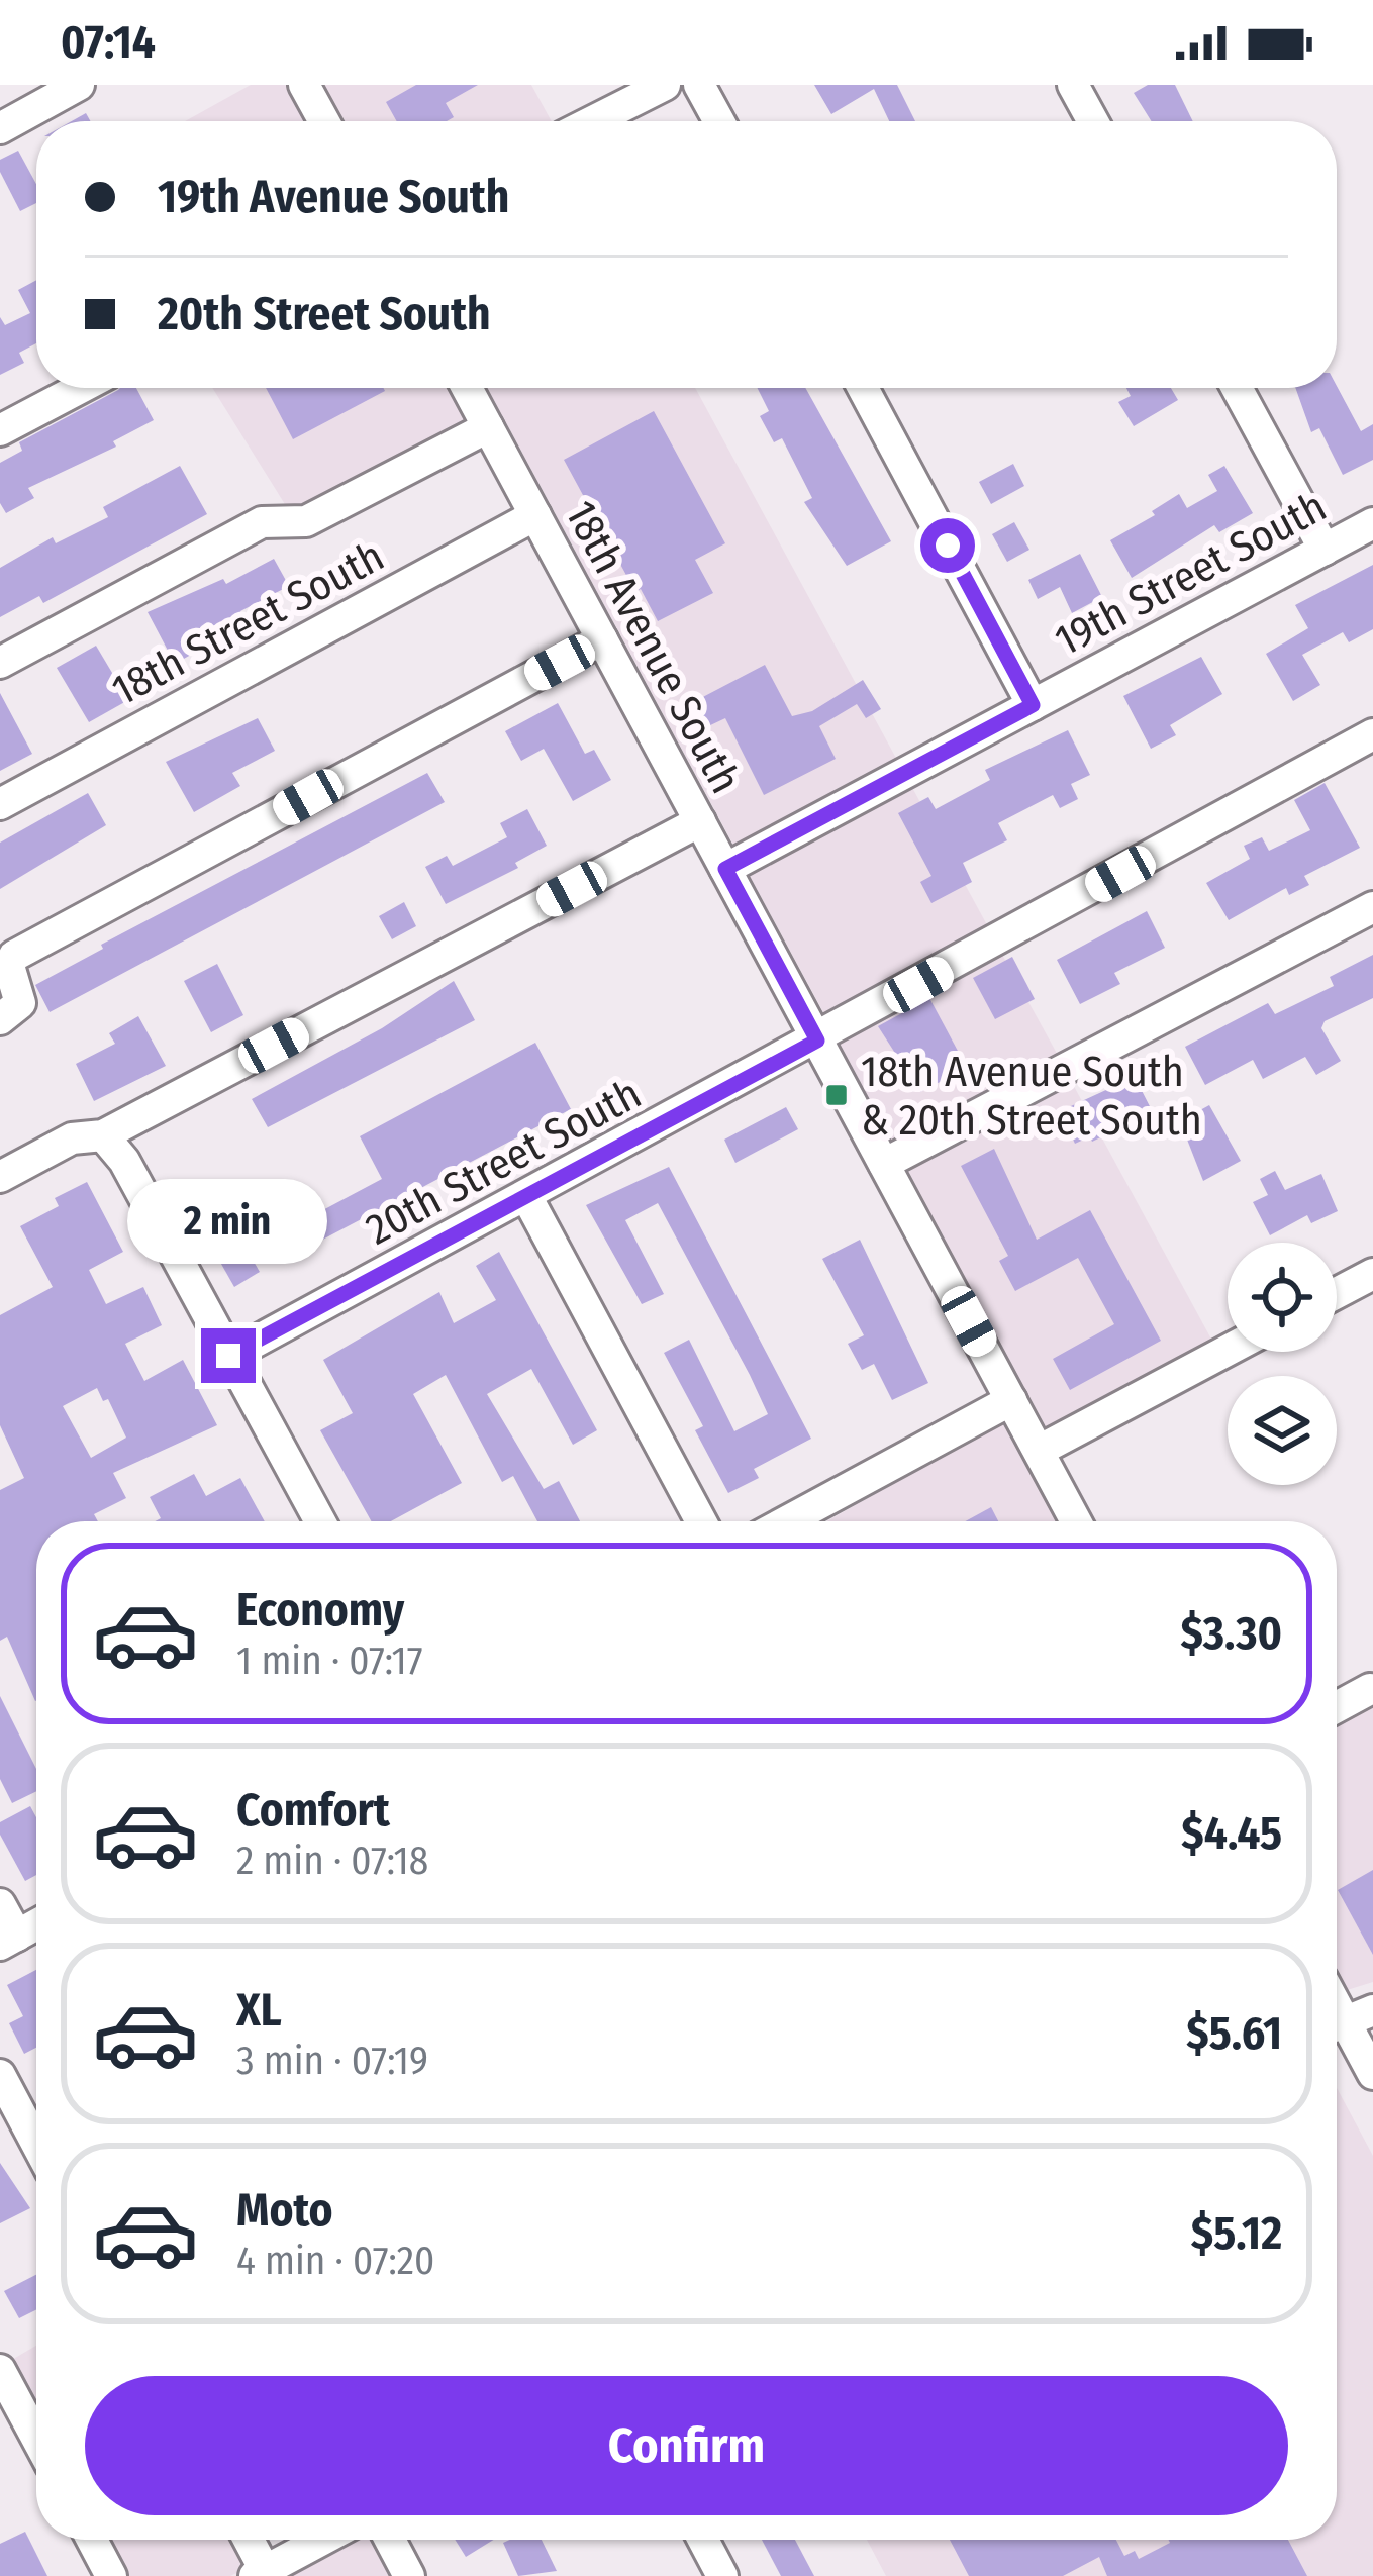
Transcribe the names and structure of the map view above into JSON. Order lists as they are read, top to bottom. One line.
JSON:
{"streets":{"street":["19th Street South","18th Street South","18th Avenue South","20th Street South"]},"crossings":[["19th Street South","18th Avenue South"],["18th Street South","18th Avenue South"],["18th Avenue South","20th Street South"]],"places":{"transit":["18th Avenue South & 20th Street South"]},"page":{"status":"07:14","banner":["19th Avenue South","20th Street South"],"bubble":"2 min","list":[{"name":"Economy","note":"1 min · 07:17","value":"$3.30"},{"name":"Comfort","note":"2 min · 07:18","value":"$4.45"},{"name":"XL","note":"3 min · 07:19","value":"$5.61"},{"name":"Moto","note":"4 min · 07:20","value":"$5.12"}],"buttons":"Confirm"}}
